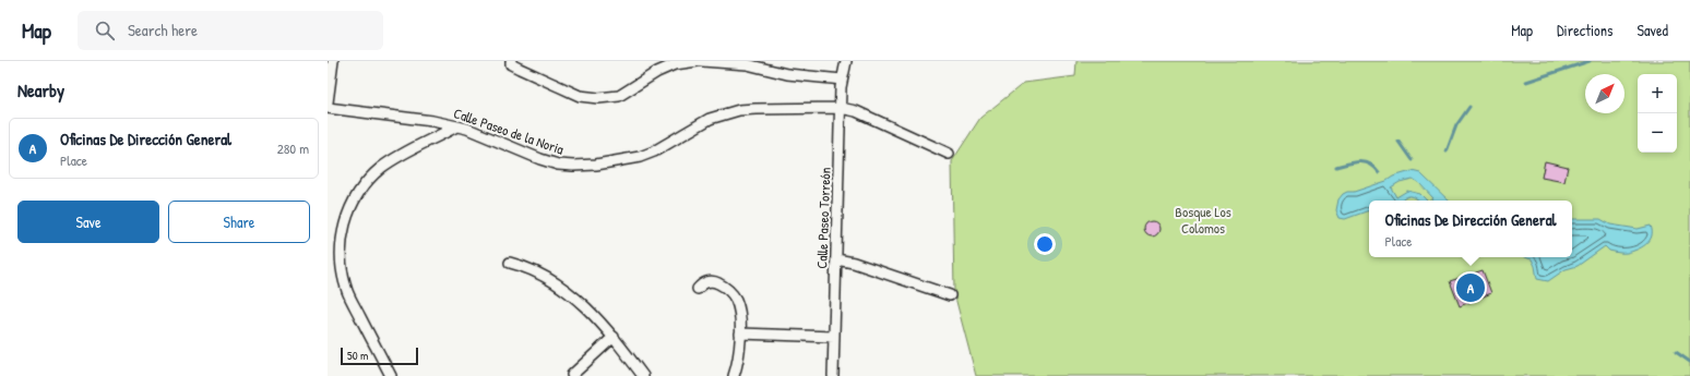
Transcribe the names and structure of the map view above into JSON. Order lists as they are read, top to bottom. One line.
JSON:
{"streets":{"street":["Calle Paseo de la Noria","Calle Paseo Torreón"]},"crossings":[["Calle Paseo de la Noria","Calle Paseo Torreón"]],"parks":["Bosque Los Colomos"],"scale_bar":"50 m","north":"top right","page":{"header":"Map","search":"Search here","nav":["Map","Directions","Saved"],"heading":"Nearby","map_buttons":["+","−"],"list":[{"mark":"A","name":"Oficinas De Dirección General","note":"Place","value":"280 m"}],"buttons":["Save","Share"],"popup":["Oficinas De Dirección General","Place"],"pins":"A","scale":"50 m"}}
